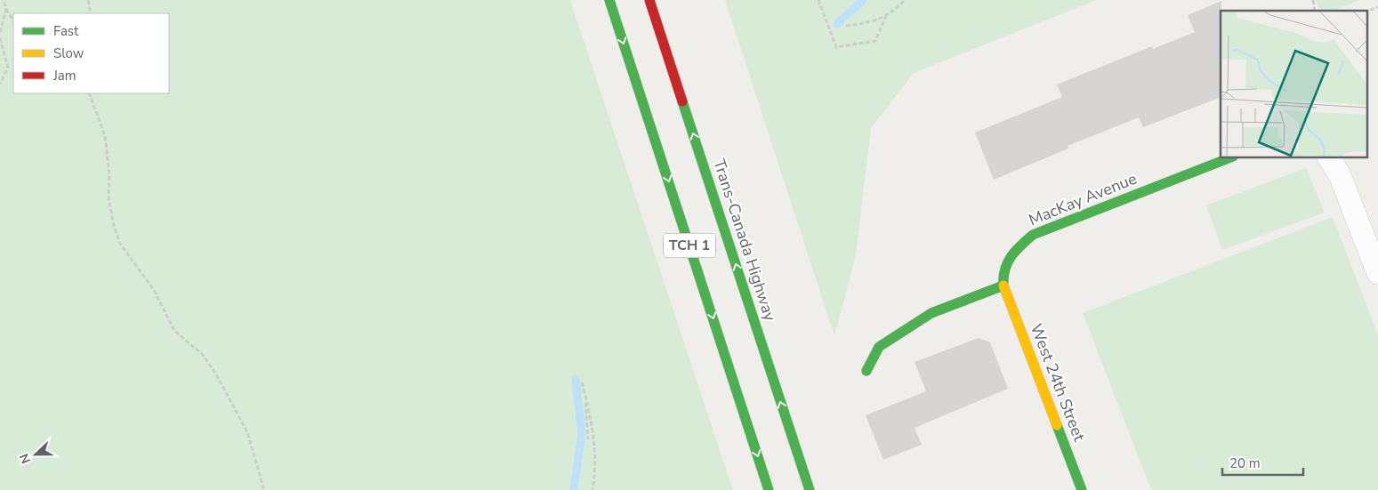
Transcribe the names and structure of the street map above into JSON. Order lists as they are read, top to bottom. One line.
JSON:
{"streets":{"main road":["MacKay Avenue","Trans-Canada Highway","TCH 1","West 24th Street"]},"crossings":[["MacKay Avenue","West 24th Street"]],"legend":["Fast","Slow","Jam"],"scale_bar":"20 m","north":"left"}
